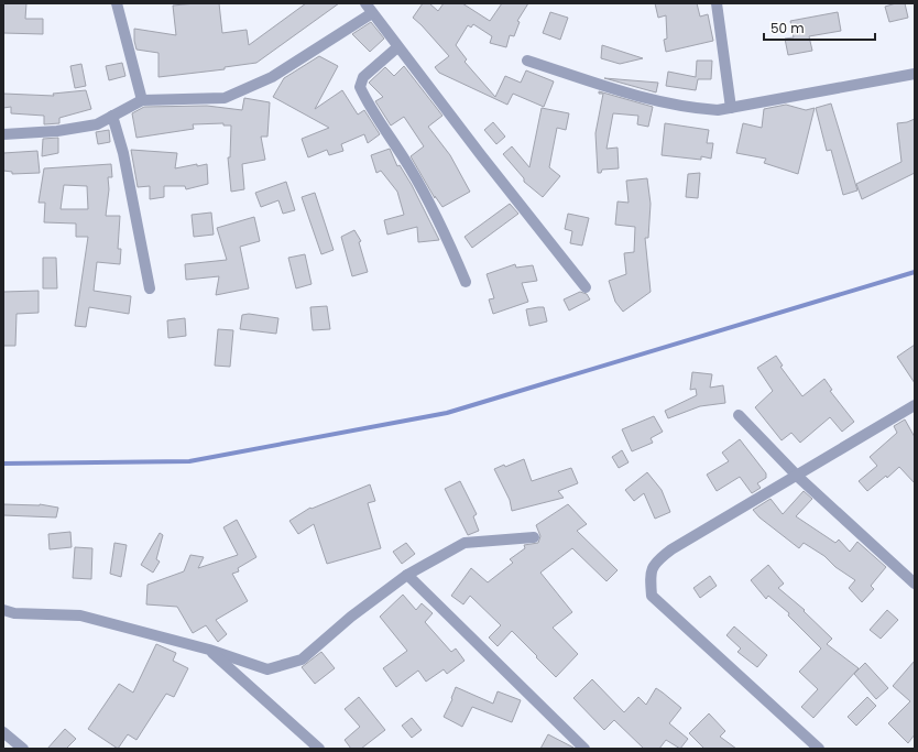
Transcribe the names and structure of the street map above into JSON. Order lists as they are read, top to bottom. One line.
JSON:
{"scale_bar":"50 m"}
